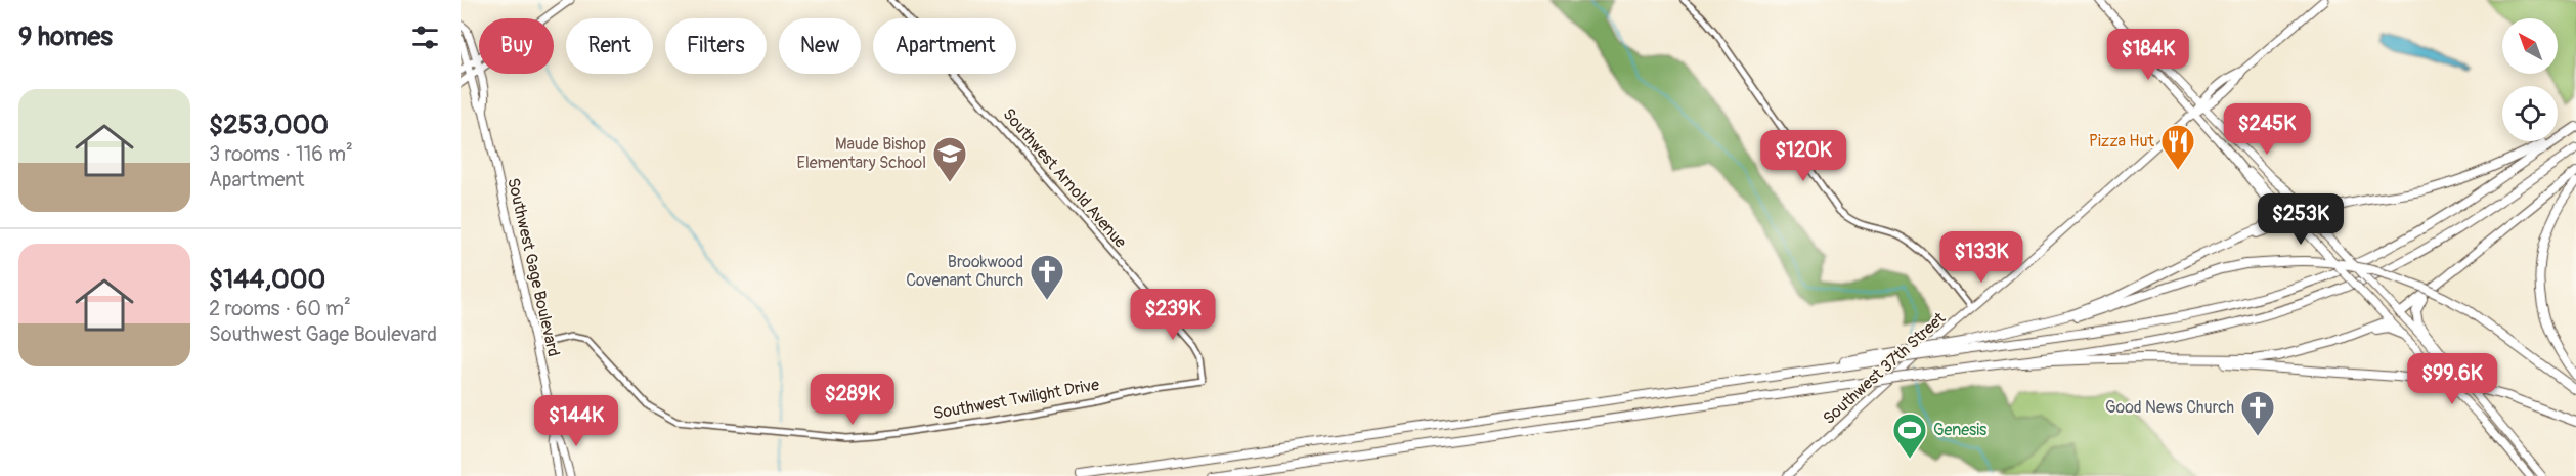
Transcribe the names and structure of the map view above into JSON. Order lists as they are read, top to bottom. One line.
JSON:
{"streets":{"main road":["Southwest Gage Boulevard","Southwest 37th Street"],"street":["Southwest Arnold Avenue","Southwest Twilight Drive"]},"crossings":[["Southwest Arnold Avenue","Southwest Twilight Drive"],["Southwest Gage Boulevard","Southwest Twilight Drive"]],"places":{"restaurant":["Pizza Hut"],"school or university":["Maude Bishop Elementary School"],"church":["Brookwood Covenant Church","Good News Church"],"sports":["Genesis"]},"north":"top left","page":{"heading":"9 homes","chip":["Buy","Rent","Filters","New","Apartment"],"price":["$184K","$245K","$120K","$253K","$133K","$239K","$99.6K","$289K","$144K"],"list":[{"name":"$253,000","note":"3 rooms · 116 m² · Apartment"},{"name":"$144,000","note":"2 rooms · 60 m² · Southwest Gage Boulevard"}]}}
